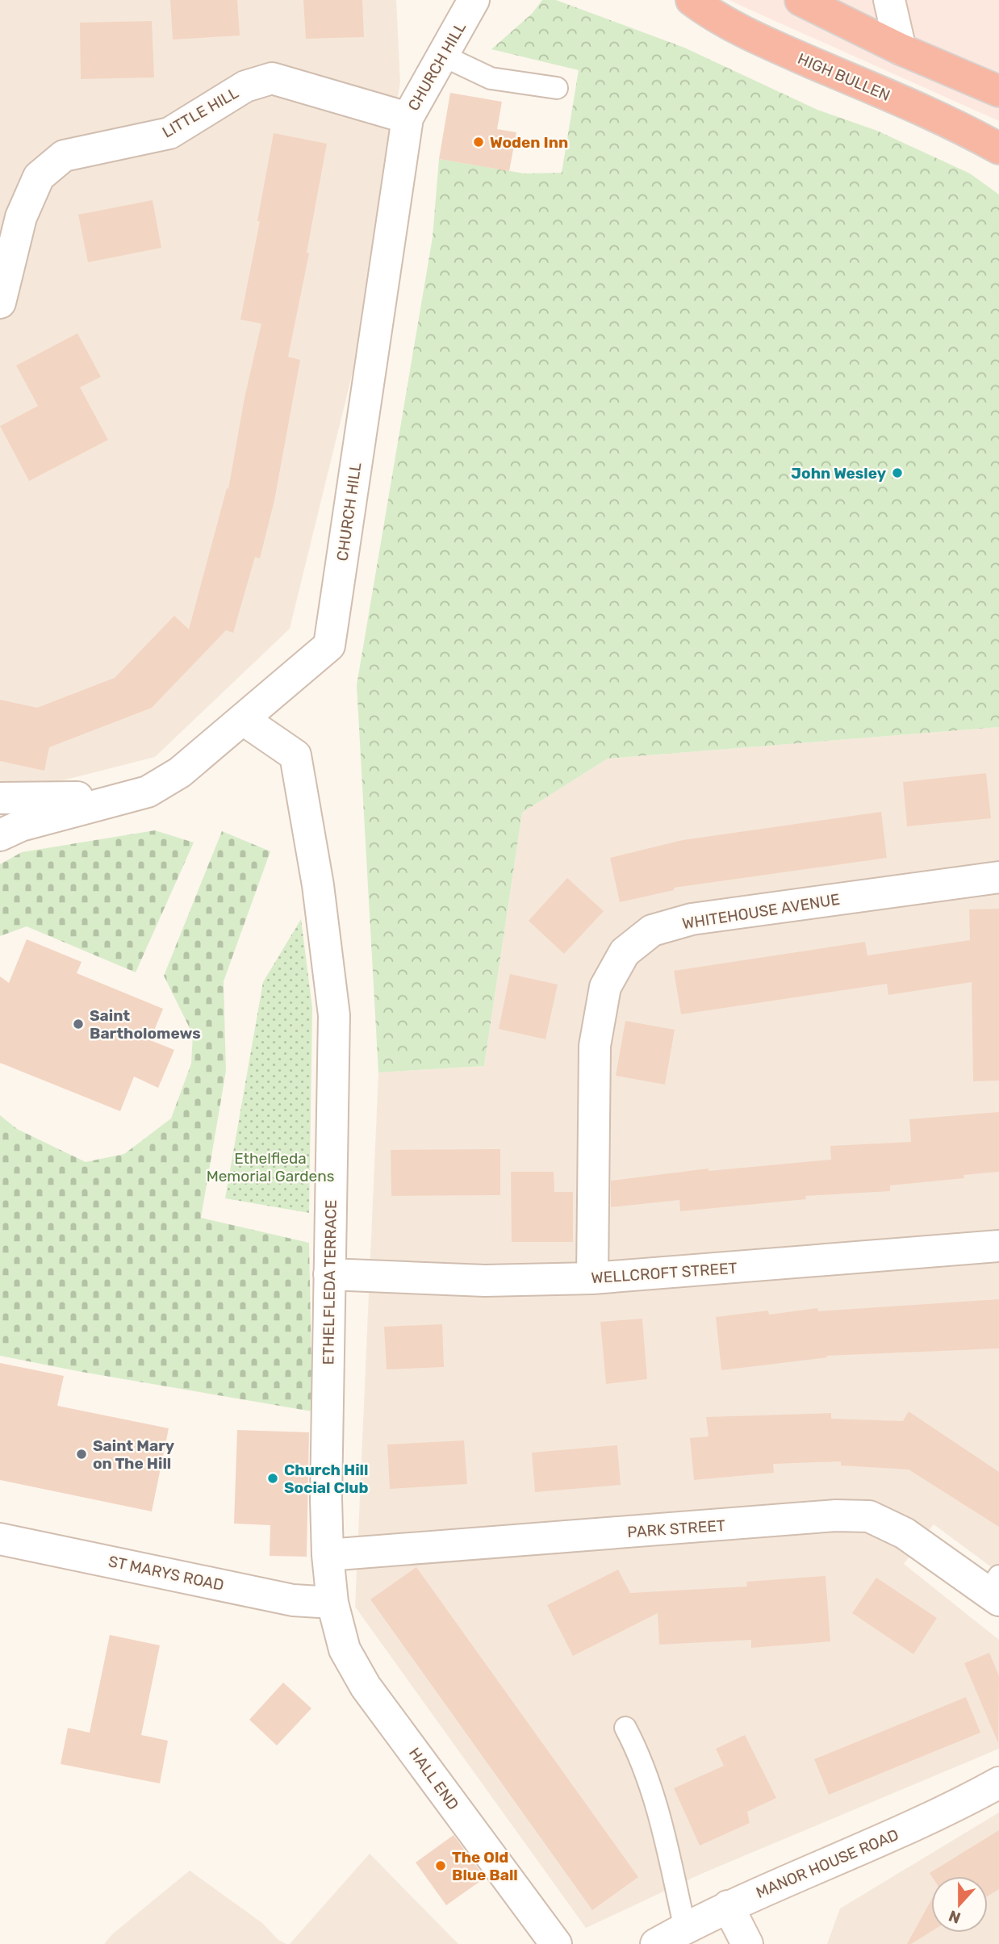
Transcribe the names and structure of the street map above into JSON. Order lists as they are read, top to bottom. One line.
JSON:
{"streets":{"highway":["HIGH BULLEN"],"street":["CHURCH HILL","LITTLE HILL","WHITEHOUSE AVENUE","WELLCROFT STREET","ETHELFLEDA TERRACE","PARK STREET","ST MARYS ROAD","HALL END","MANOR HOUSE ROAD"]},"crossings":[["CHURCH HILL","LITTLE HILL"],["CHURCH HILL","ETHELFLEDA TERRACE"],["WHITEHOUSE AVENUE","WELLCROFT STREET"],["WELLCROFT STREET","ETHELFLEDA TERRACE"],["ETHELFLEDA TERRACE","PARK STREET"],["ETHELFLEDA TERRACE","ST MARYS ROAD"],["ETHELFLEDA TERRACE","HALL END"],["ST MARYS ROAD","HALL END"]],"parks":["Ethelfleda Memorial Gardens"],"places":["Woden Inn","John Wesley","Saint Bartholomews","Saint Mary on The Hill","Church Hill Social Club","The Old Blue Ball"],"north":"bottom"}
